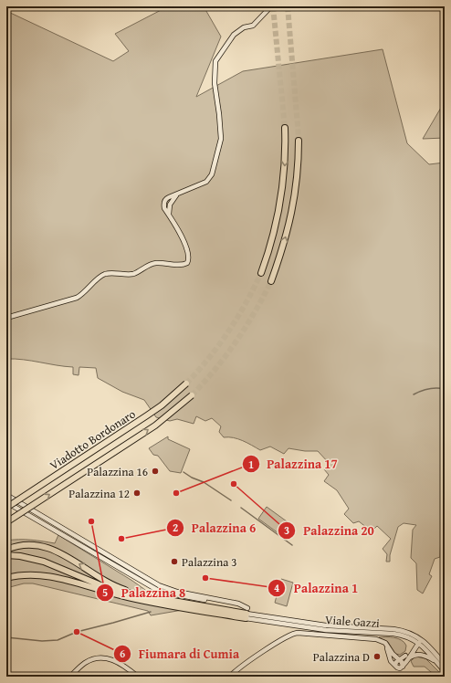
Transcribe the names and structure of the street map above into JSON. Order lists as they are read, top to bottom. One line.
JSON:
{"streets":{"highway":["Viadotto Bordonaro"],"street":["Viale Gazzi"]},"places":["Palazzina 16","Palazzina 20","Palazzina 12","Palazzina 17","Palazzina 8","Palazzina 6","Palazzina 3","Palazzina 1","Fiumara di Cumia","Palazzina D"]}
